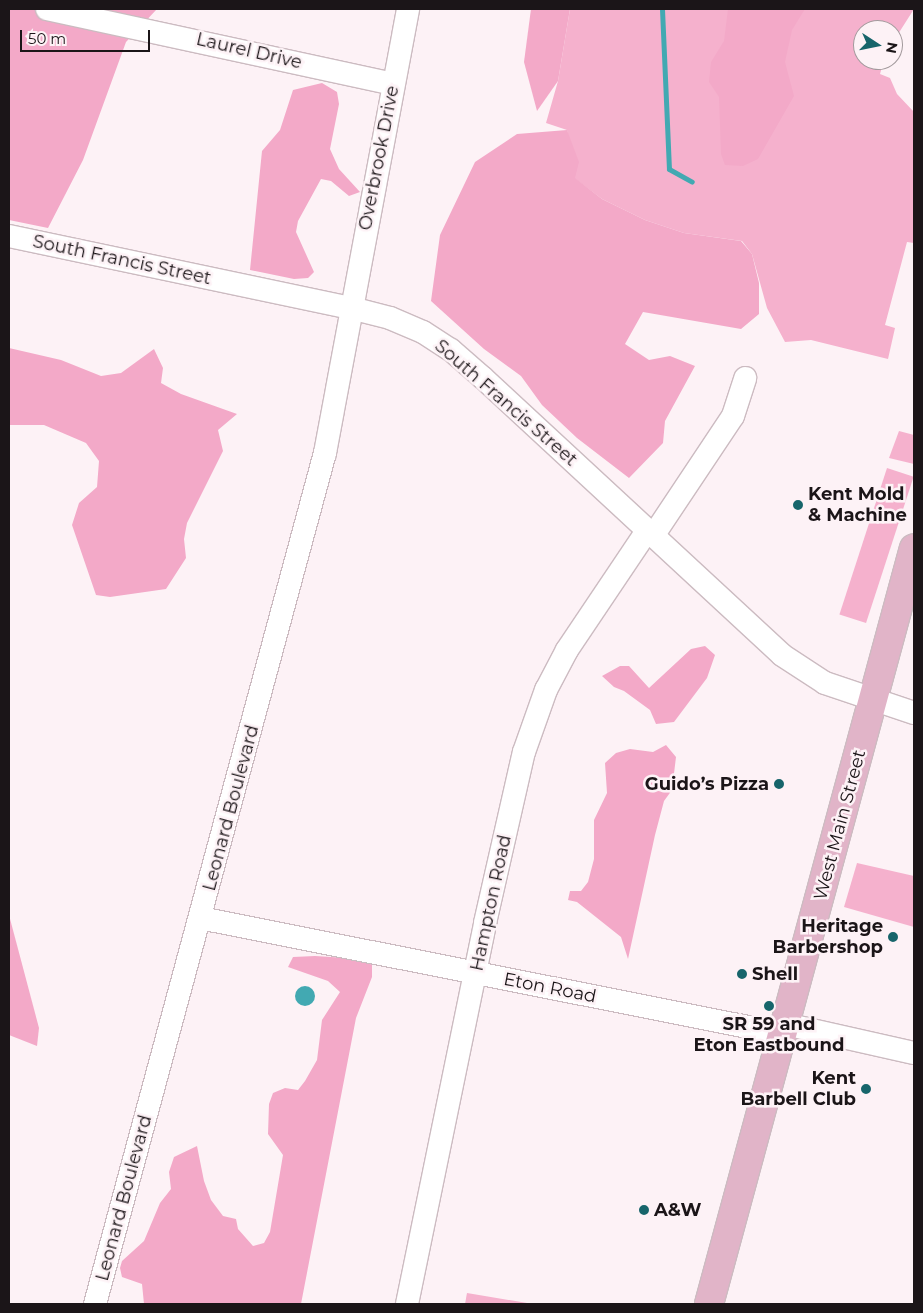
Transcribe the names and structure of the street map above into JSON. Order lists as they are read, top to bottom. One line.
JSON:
{"streets":{"main road":["West Main Street"],"street":["Laurel Drive","Overbrook Drive","South Francis Street","Leonard Boulevard","Hampton Road","Eton Road"]},"crossings":[["Laurel Drive","Overbrook Drive"],["Overbrook Drive","South Francis Street"],["Overbrook Drive","Leonard Boulevard"],["South Francis Street","Leonard Boulevard"],["South Francis Street","West Main Street"],["South Francis Street","Hampton Road"],["Leonard Boulevard","Eton Road"],["West Main Street","Eton Road"],["Hampton Road","Eton Road"]],"places":["Kent Mold & Machine","Guido’s Pizza","Heritage Barbershop","Shell","SR 59 and Eton Eastbound","Kent Barbell Club","A&W"],"scale_bar":"50 m","north":"right"}
